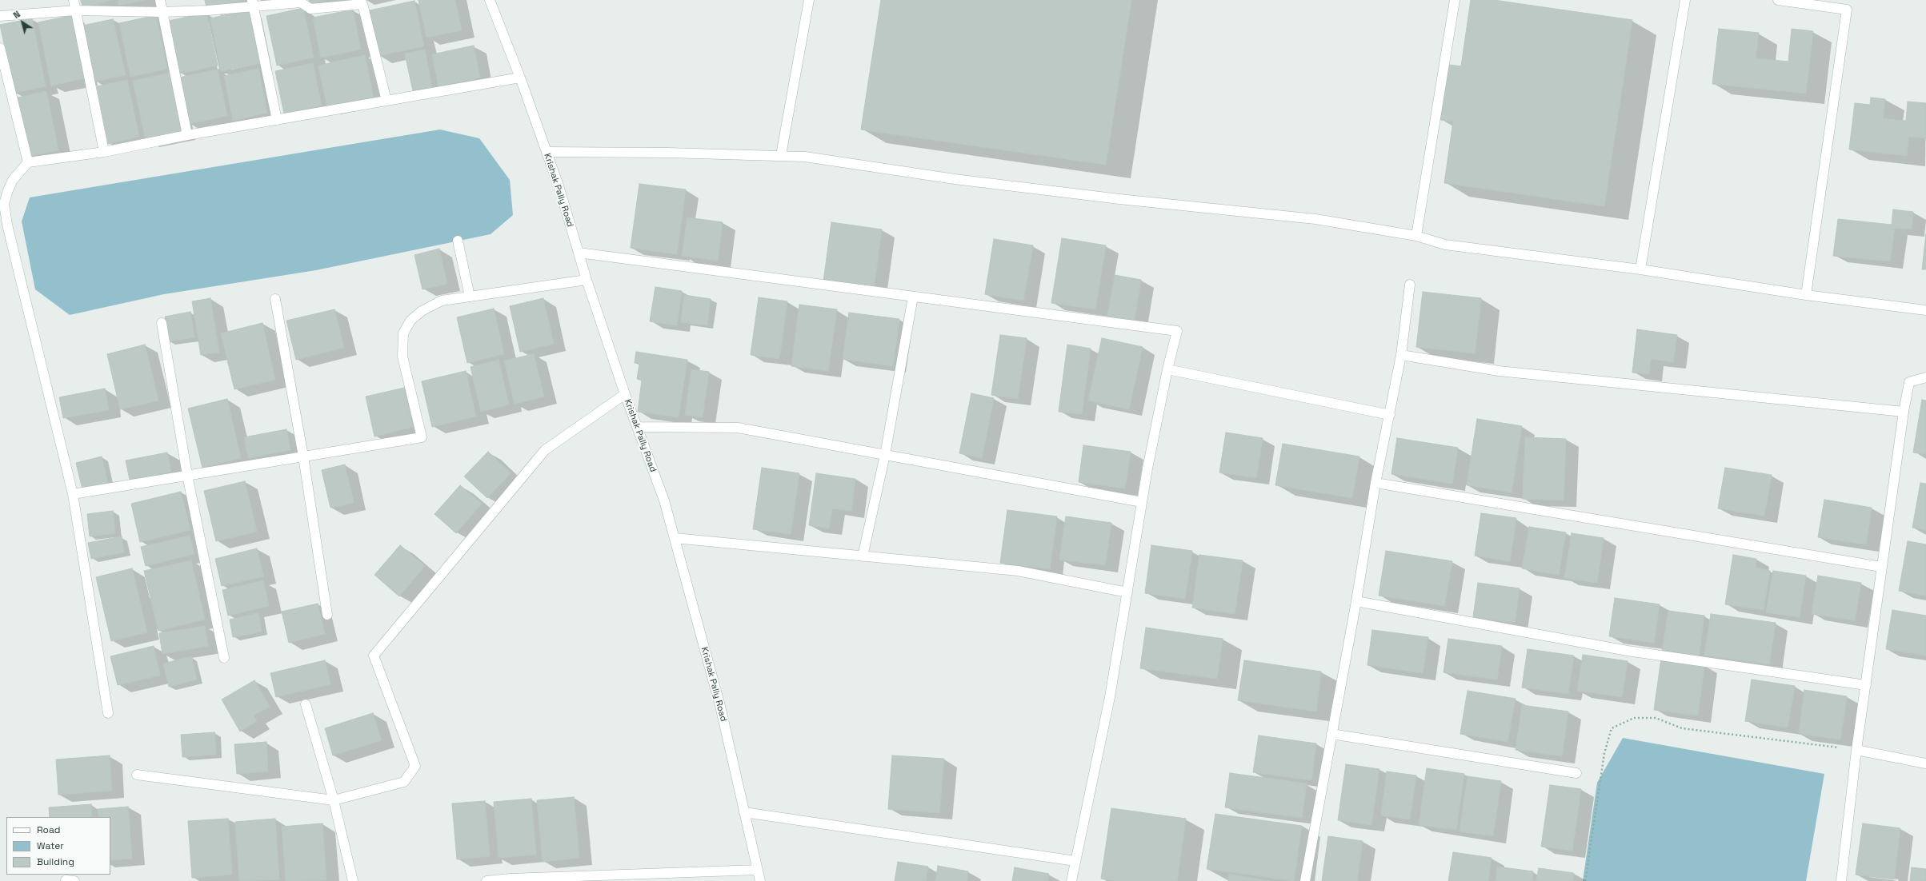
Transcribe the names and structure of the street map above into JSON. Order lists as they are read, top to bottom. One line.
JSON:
{"streets":{"street":["Krishak Pally Road"]},"legend":["Road","Water","Building"],"north":"top left"}
